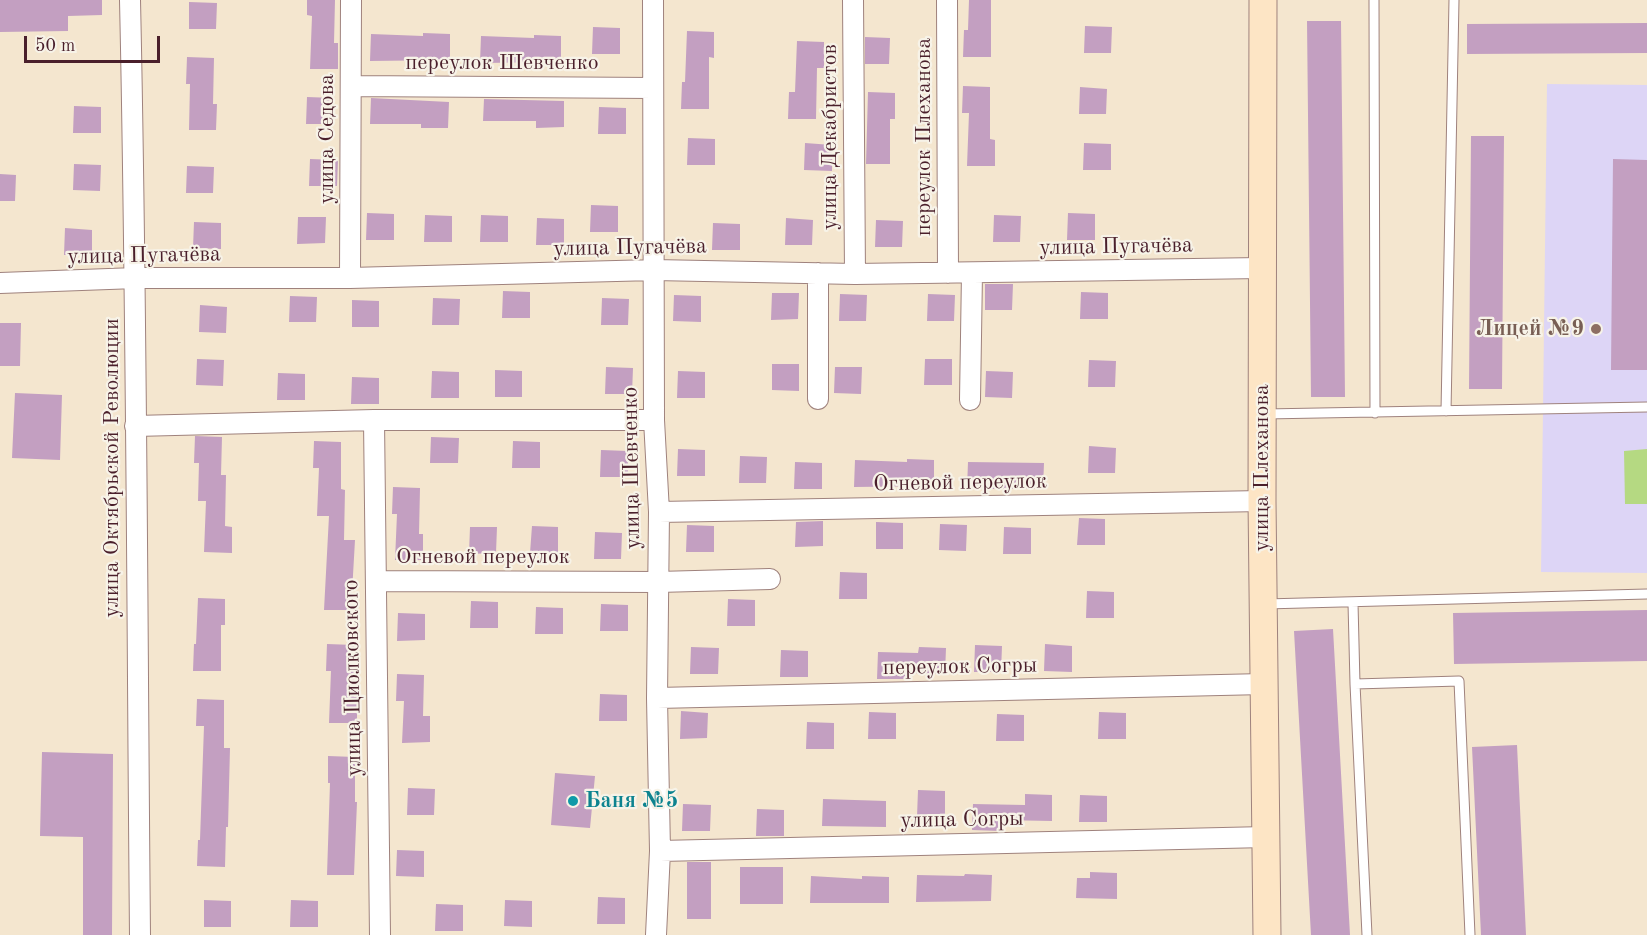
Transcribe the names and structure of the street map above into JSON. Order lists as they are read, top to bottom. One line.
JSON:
{"streets":{"main road":["улица Плеханова"],"street":["переулок Шевченко","улица Декабристов","переулок Плеханова","улица Седова","улица Пугачёва","улица Октябрьской Революции","улица Шевченко","Огневой переулок","переулок Согры","улица Циолковского","улица Согры"]},"crossings":[["переулок Шевченко","улица Седова"],["переулок Шевченко","улица Шевченко"],["улица Декабристов","улица Пугачёва"],["переулок Плеханова","улица Пугачёва"],["улица Седова","улица Пугачёва"],["улица Пугачёва","улица Октябрьской Революции"],["улица Пугачёва","улица Шевченко"],["улица Пугачёва","улица Плеханова"],["улица Шевченко","Огневой переулок"],["улица Шевченко","переулок Согры"],["улица Шевченко","улица Согры"],["улица Плеханова","Огневой переулок"],["улица Плеханова","переулок Согры"],["улица Плеханова","улица Согры"],["Огневой переулок","улица Циолковского"]],"places":["Лицей №9","Баня №5"],"scale_bar":"50 m"}
